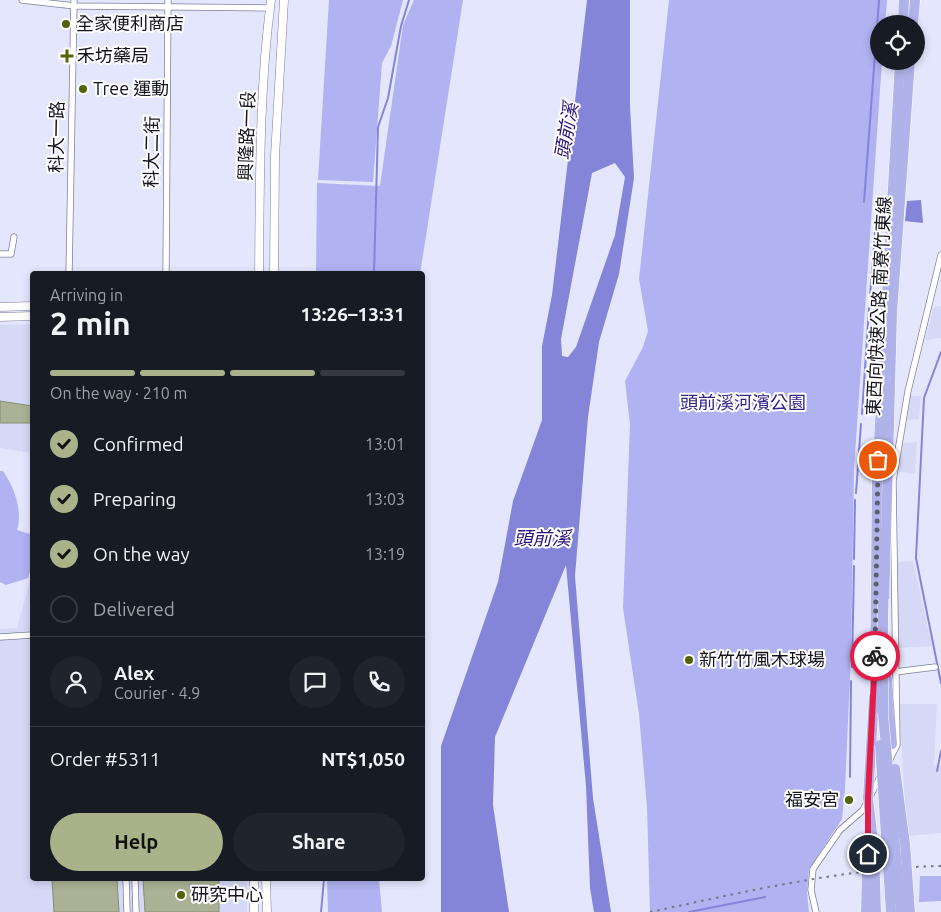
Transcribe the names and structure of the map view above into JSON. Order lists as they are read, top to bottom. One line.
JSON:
{"streets":{"highway":["東西向快速公路 南寮竹東線"],"street":["興隆路一段","科大一路","科大二街"]},"water":["頭前溪"],"parks":["頭前溪河濱公園"],"places":{"other":["全家便利商店","Tree 運動","新竹竹風木球場","福安宮","研究中心"],"health":["禾坊藥局"]},"page":{"heading":["2 min","Arriving in","13:26–13:31"],"panel":["Alex","Courier · 4.9","Order #5311","NT$1,050"],"bar":"On the way · 210 m","list":[["Confirmed","13:01"],["Preparing","13:03"],["On the way","13:19"],"Delivered"],"buttons":["Help","Share"]}}
